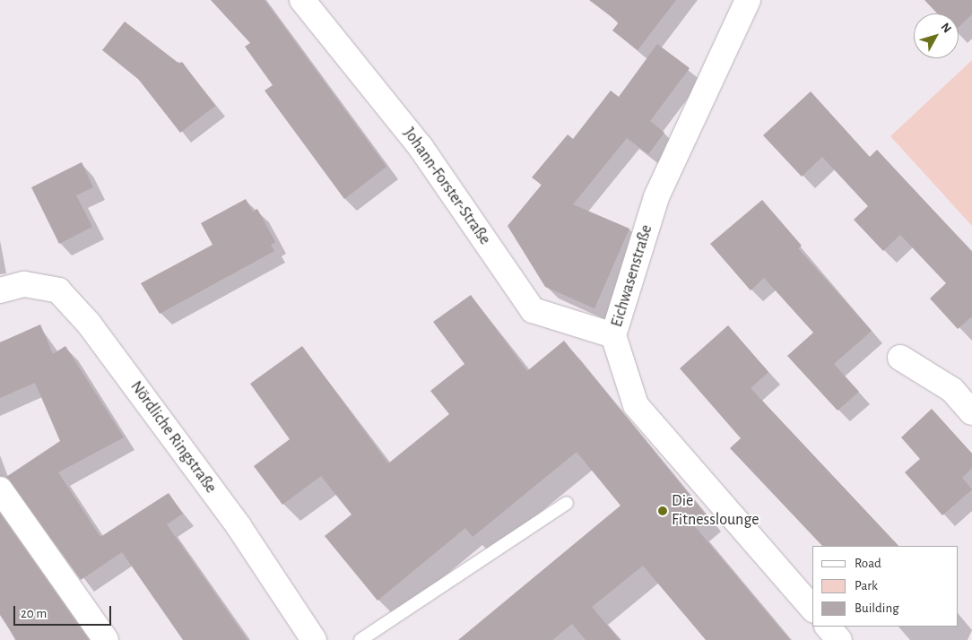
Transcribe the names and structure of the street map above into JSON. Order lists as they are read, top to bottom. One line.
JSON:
{"streets":{"street":["Johann-Forster-Straße","Eichwasenstraße","Nördliche Ringstraße"]},"crossings":[["Johann-Forster-Straße","Eichwasenstraße"]],"places":["Die Fitnesslounge"],"legend":["Road","Park","Building"],"scale_bar":"20 m","north":"top right"}
